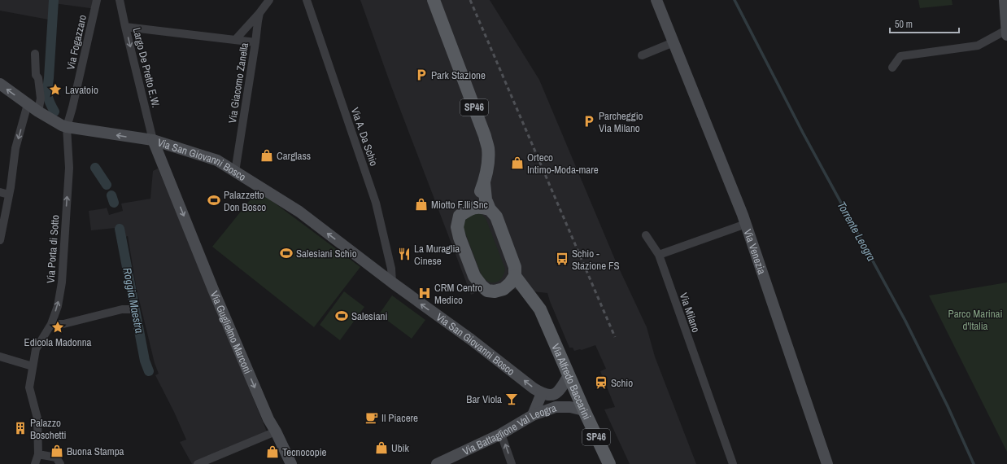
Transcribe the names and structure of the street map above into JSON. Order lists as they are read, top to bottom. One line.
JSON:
{"streets":{"main road":["SP46","Via Alfredo Baccarini"],"street":["Via Fogazzaro","Largo De Pretto E.W.","Via Giacomo Zanella","Via A. Da Schio","Via San Giovanni Bosco","Via Porta di Sotto","Via Venezia","Via Milano","Via Guglielmo Marconi","Via Battaglione Val Leogra"]},"crossings":[["Via Fogazzaro","Via San Giovanni Bosco"],["Via Fogazzaro","Via Porta di Sotto"],["Largo De Pretto E.W.","Via San Giovanni Bosco"],["Largo De Pretto E.W.","Via Guglielmo Marconi"],["Via Giacomo Zanella","Via San Giovanni Bosco"],["Via A. Da Schio","Via San Giovanni Bosco"],["Via San Giovanni Bosco","Via Porta di Sotto"],["Via San Giovanni Bosco","Via Guglielmo Marconi"],["Via Alfredo Baccarini","Via Battaglione Val Leogra"]],"one_way":["Largo De Pretto E.W.","Via San Giovanni Bosco","Via Guglielmo Marconi"],"water":["Torrente Leogra","Roggia Maestra"],"parks":["Parco Marinai d'Italia"],"places":{"parking":["Park Stazione","Parcheggio Via Milano"],"place":["Lavatoio","Edicola Madonna"],"shop":["Carglass","Orteco Intimo-Moda-mare","Miotto F.lli Snc","Ubik","Buona Stampa","Tecnocopie"],"sports":["Palazzetto Don Bosco","Salesiani Schio","Salesiani"],"restaurant":["La Muraglia Cinese"],"bus stop":["Schio - Stazione FS"],"hospital":["CRM Centro Medico"],"station":["Schio"],"bar":["Bar Viola"],"cafe":["Il Piacere"],"building":["Palazzo Boschetti"]},"scale_bar":"50 m"}
